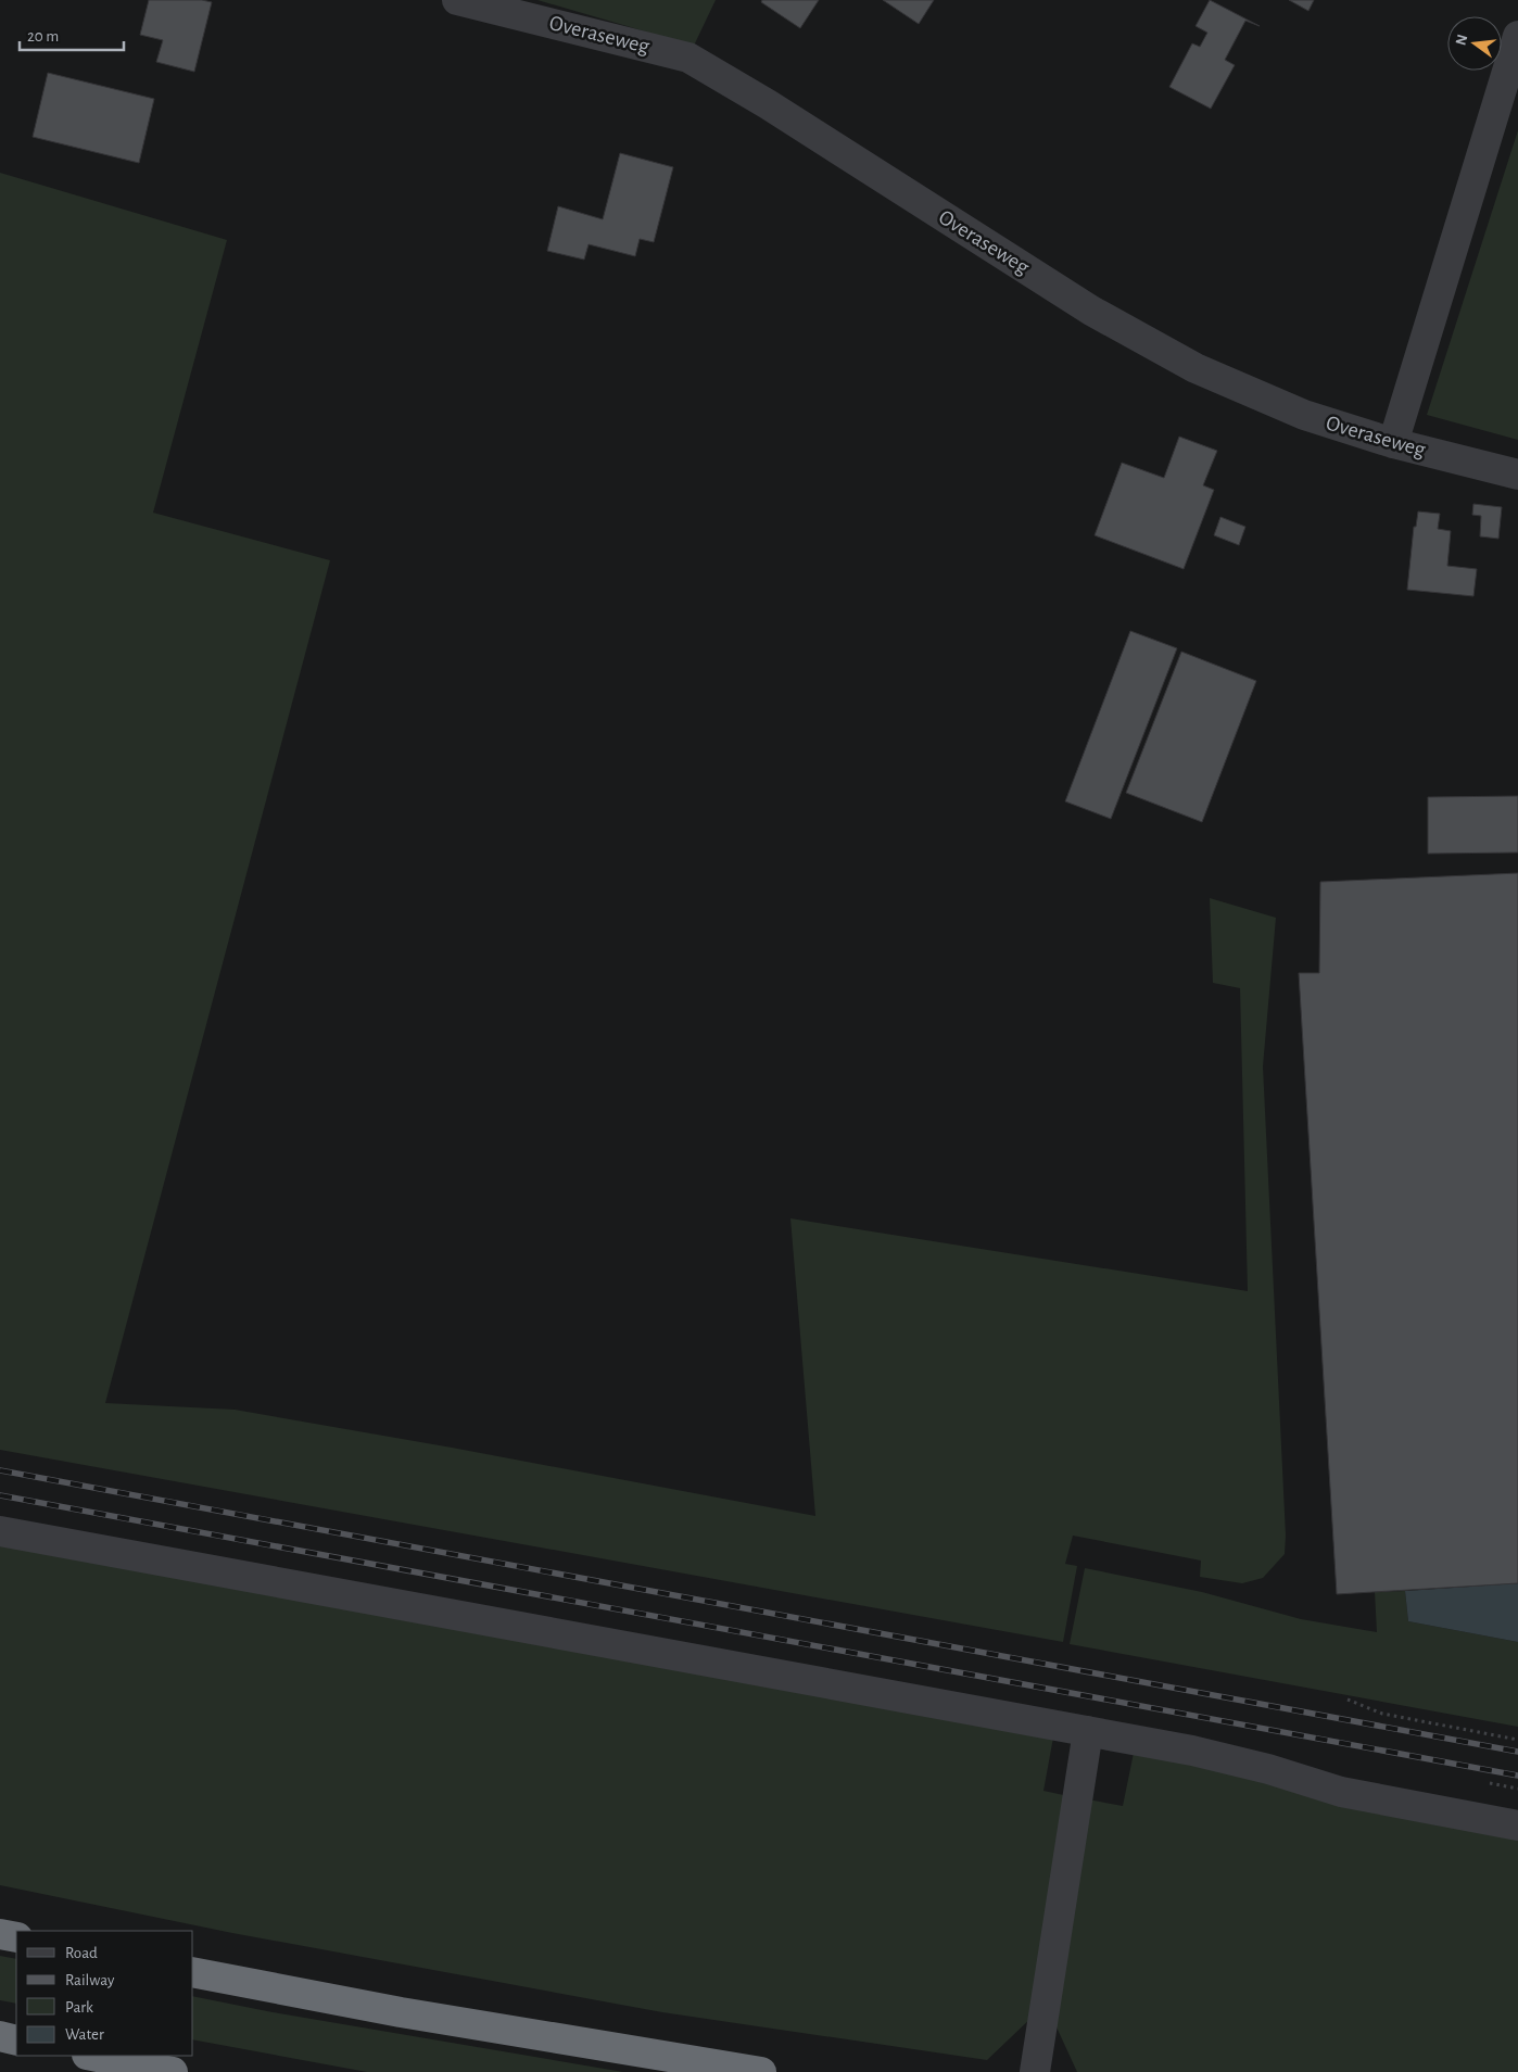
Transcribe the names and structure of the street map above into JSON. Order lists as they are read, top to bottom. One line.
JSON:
{"streets":{"street":["Overaseweg"]},"legend":["Road","Railway","Park","Water"],"scale_bar":"20 m","north":"left"}
